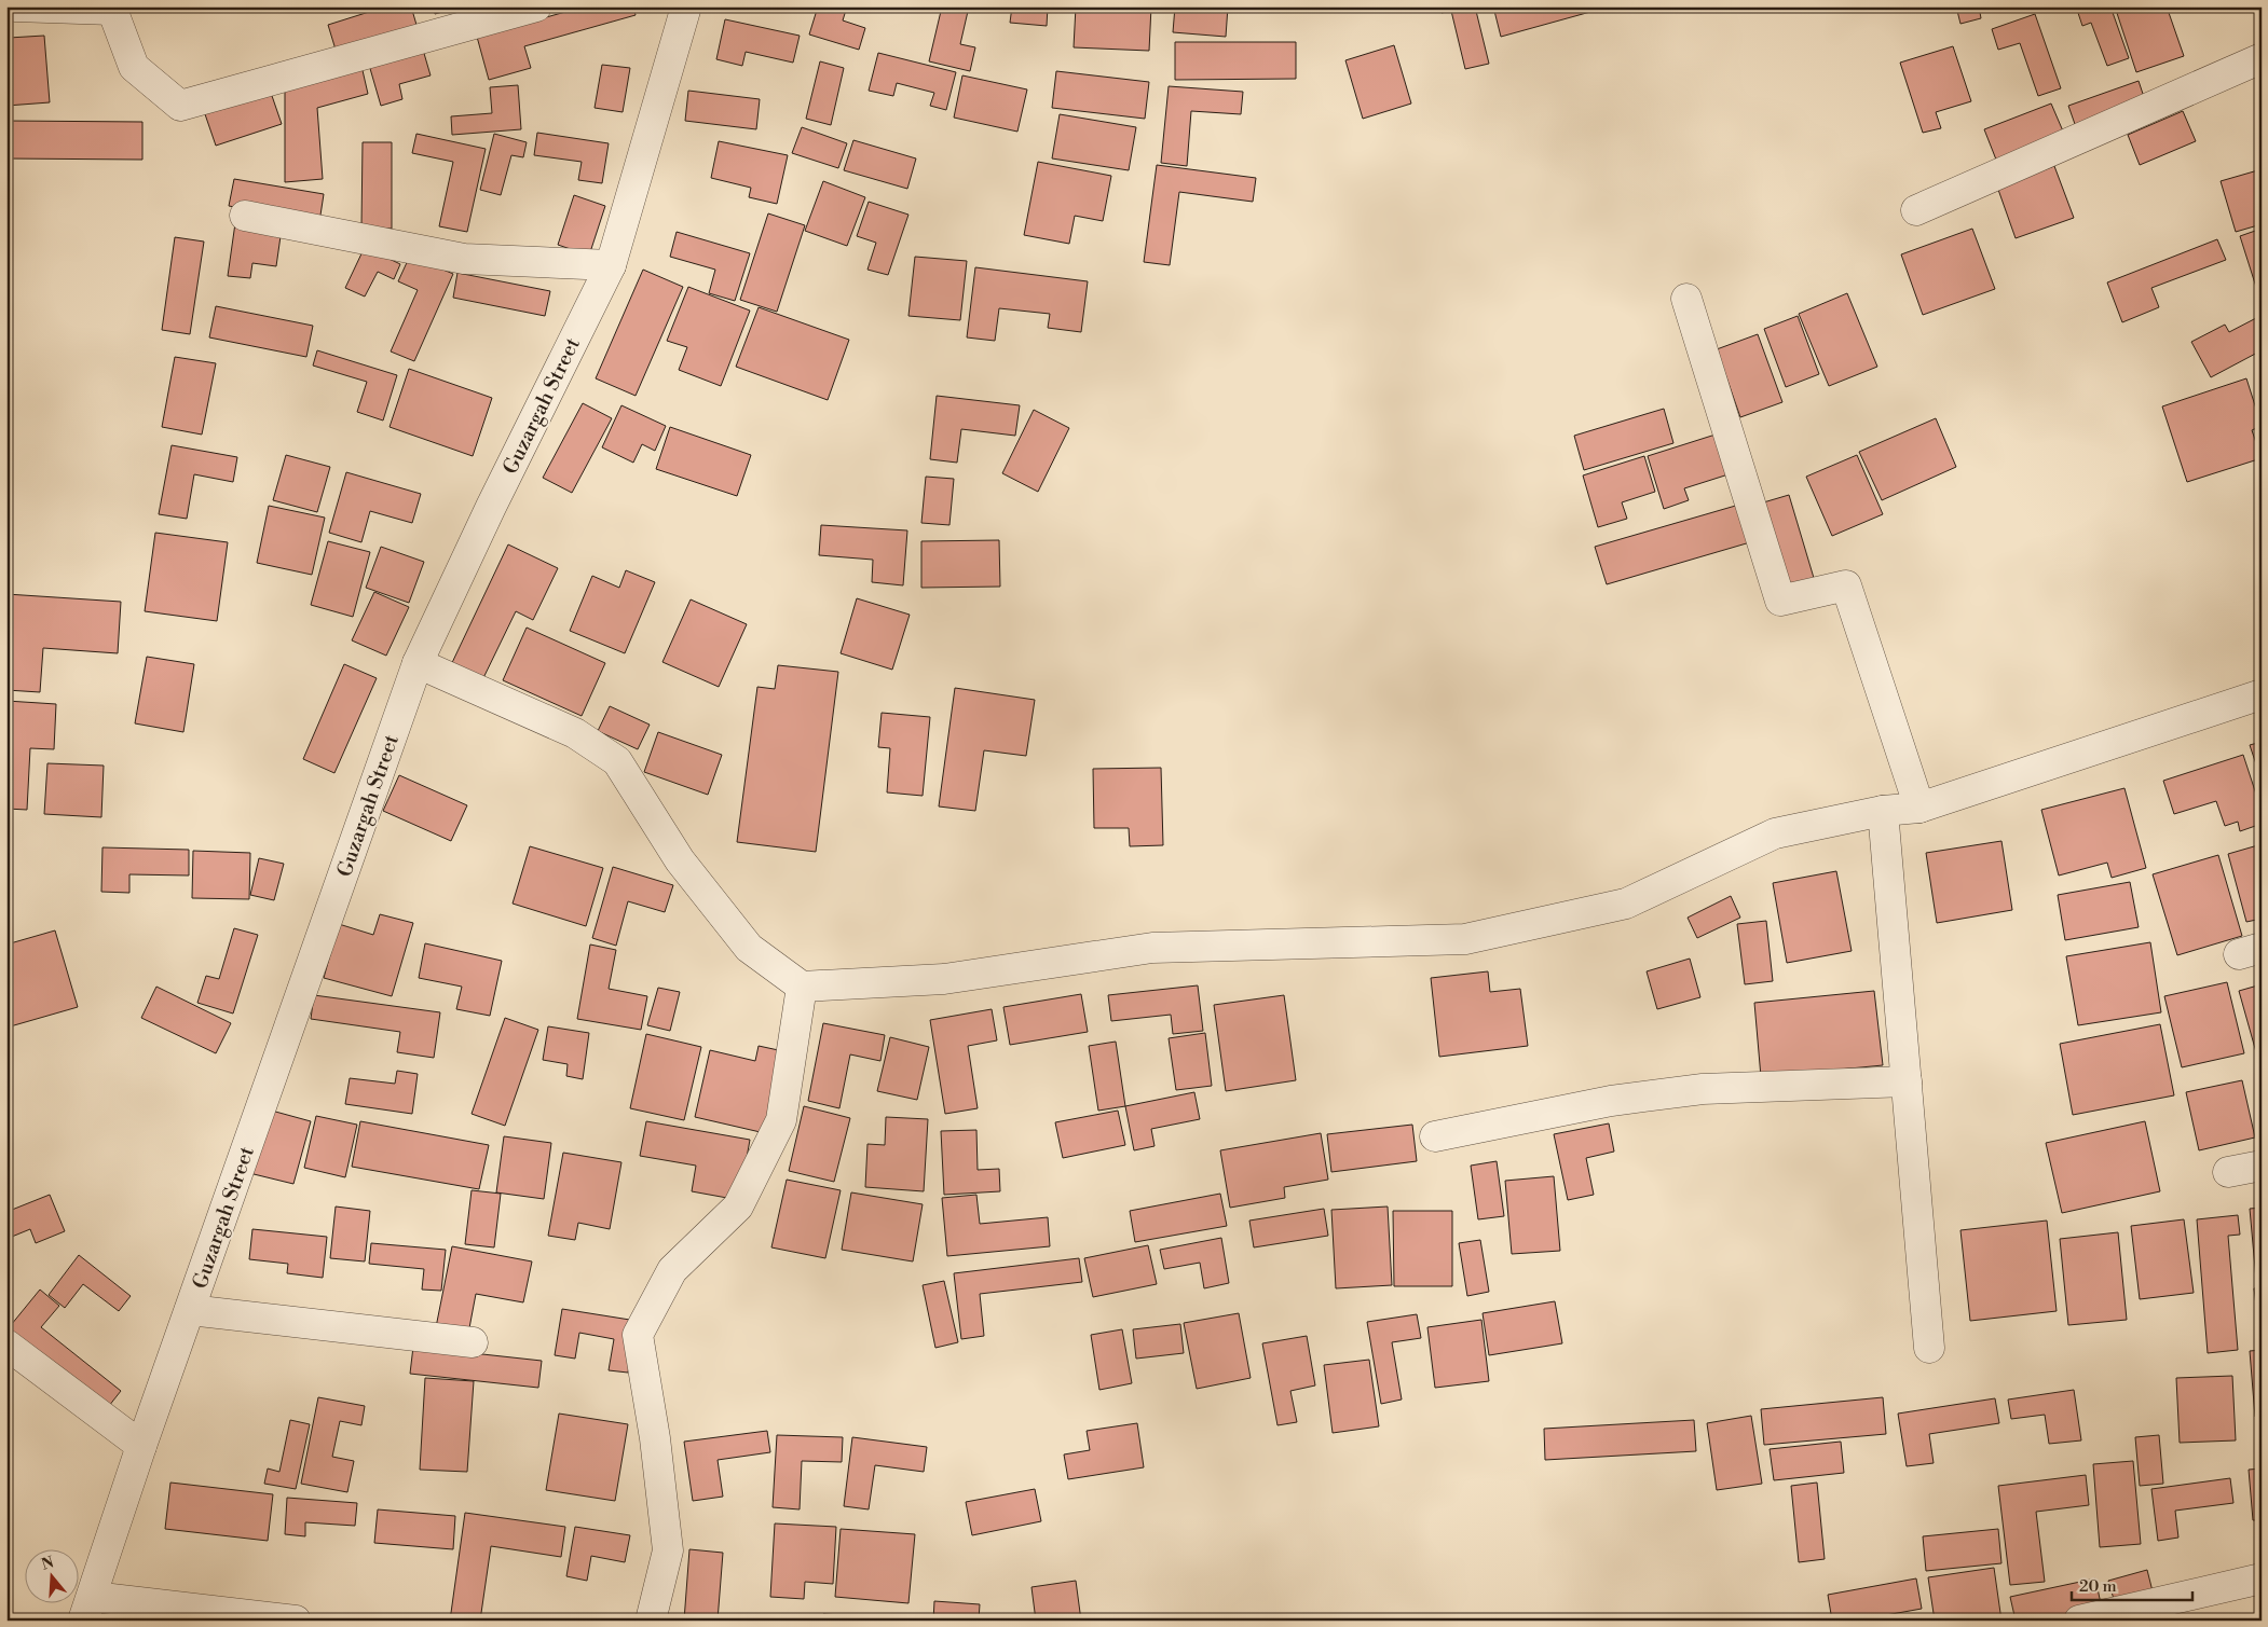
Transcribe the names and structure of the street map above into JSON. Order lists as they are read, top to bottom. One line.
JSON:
{"streets":{"street":["Guzargah Street"]},"scale_bar":"20 m","north":"top"}
